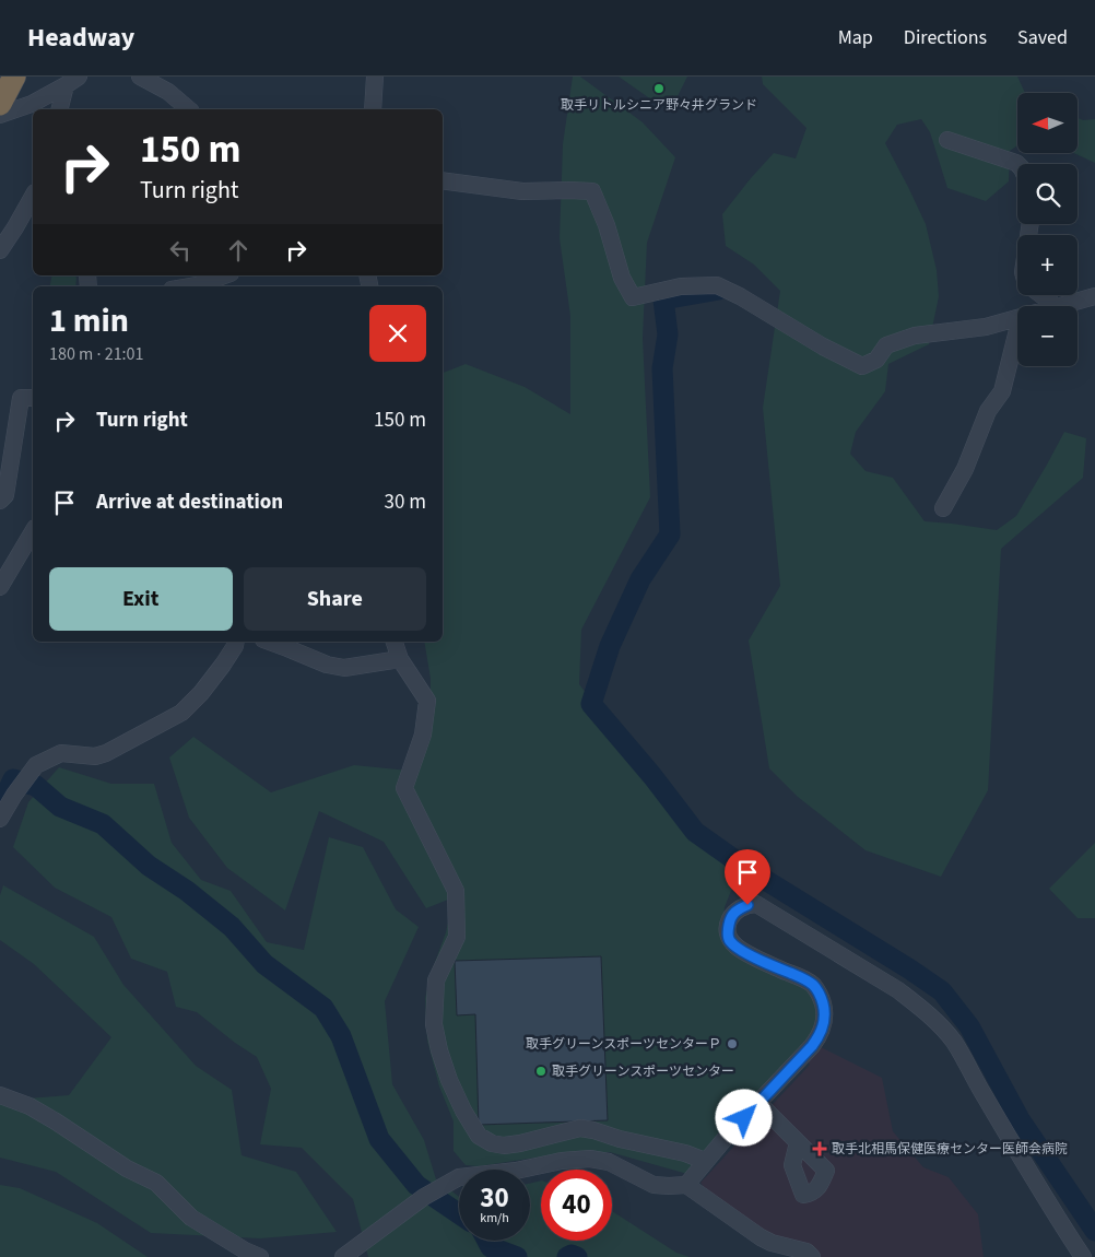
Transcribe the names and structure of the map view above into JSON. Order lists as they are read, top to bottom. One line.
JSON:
{"places":{"other":["取手リトルシニア野々井グランド","取手グリーンスポーツセンターＰ","取手グリーンスポーツセンター"],"health":["取手北相馬保健医療センター医師会病院"]},"north":"left","page":{"header":"Headway","nav":["Map","Directions","Saved"],"map_buttons":["+","−"],"turn":["150 m","Turn right"],"heading":["1 min","180 m · 21:01"],"list":[{"name":"Turn right","value":"150 m"},{"name":"Arrive at destination","value":"30 m"}],"buttons":["Exit","Share"],"speed":"30 km/h","limit":"40"}}
